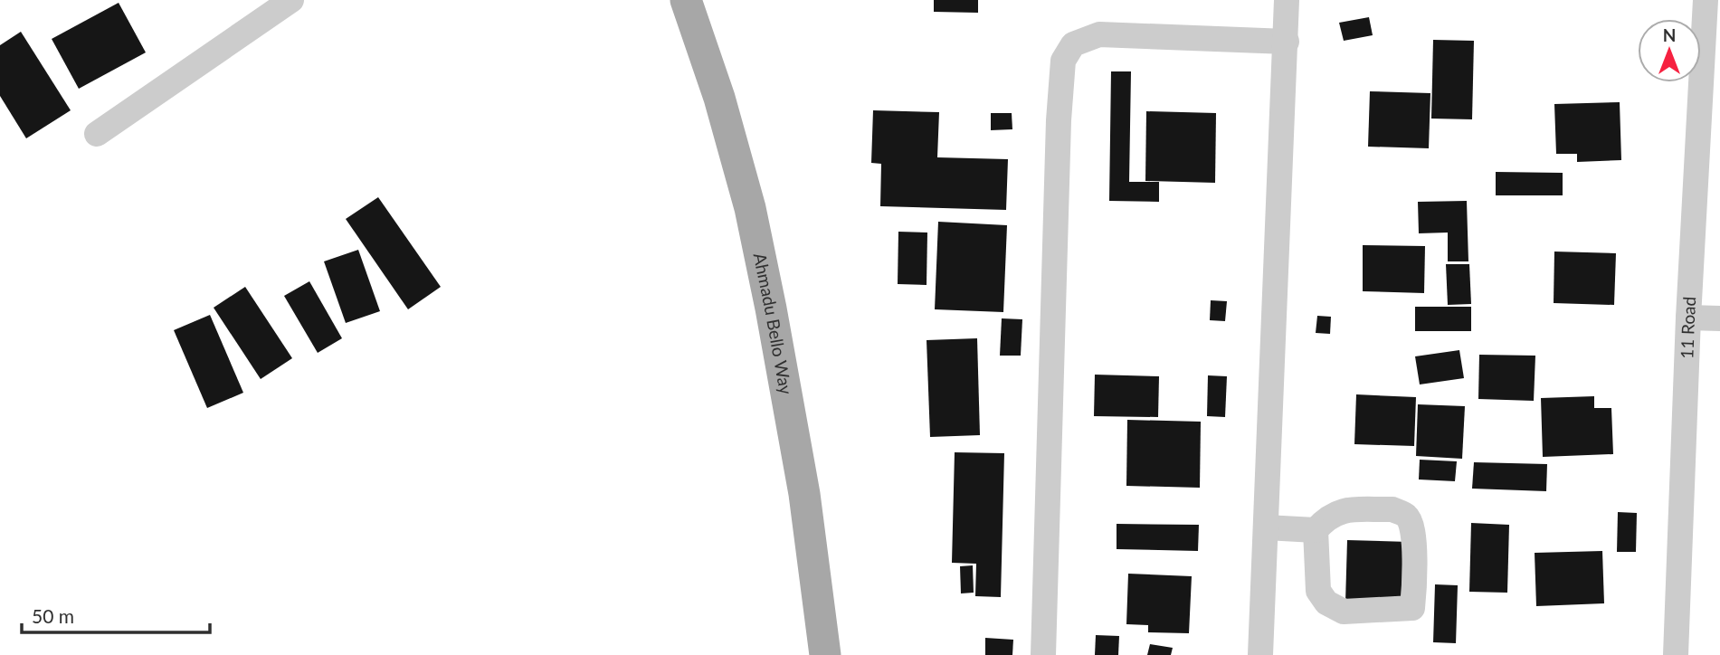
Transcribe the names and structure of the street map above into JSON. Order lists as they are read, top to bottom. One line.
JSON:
{"streets":{"main road":["Ahmadu Bello Way"],"street":["11 Road"]},"scale_bar":"50 m","north":"top"}
